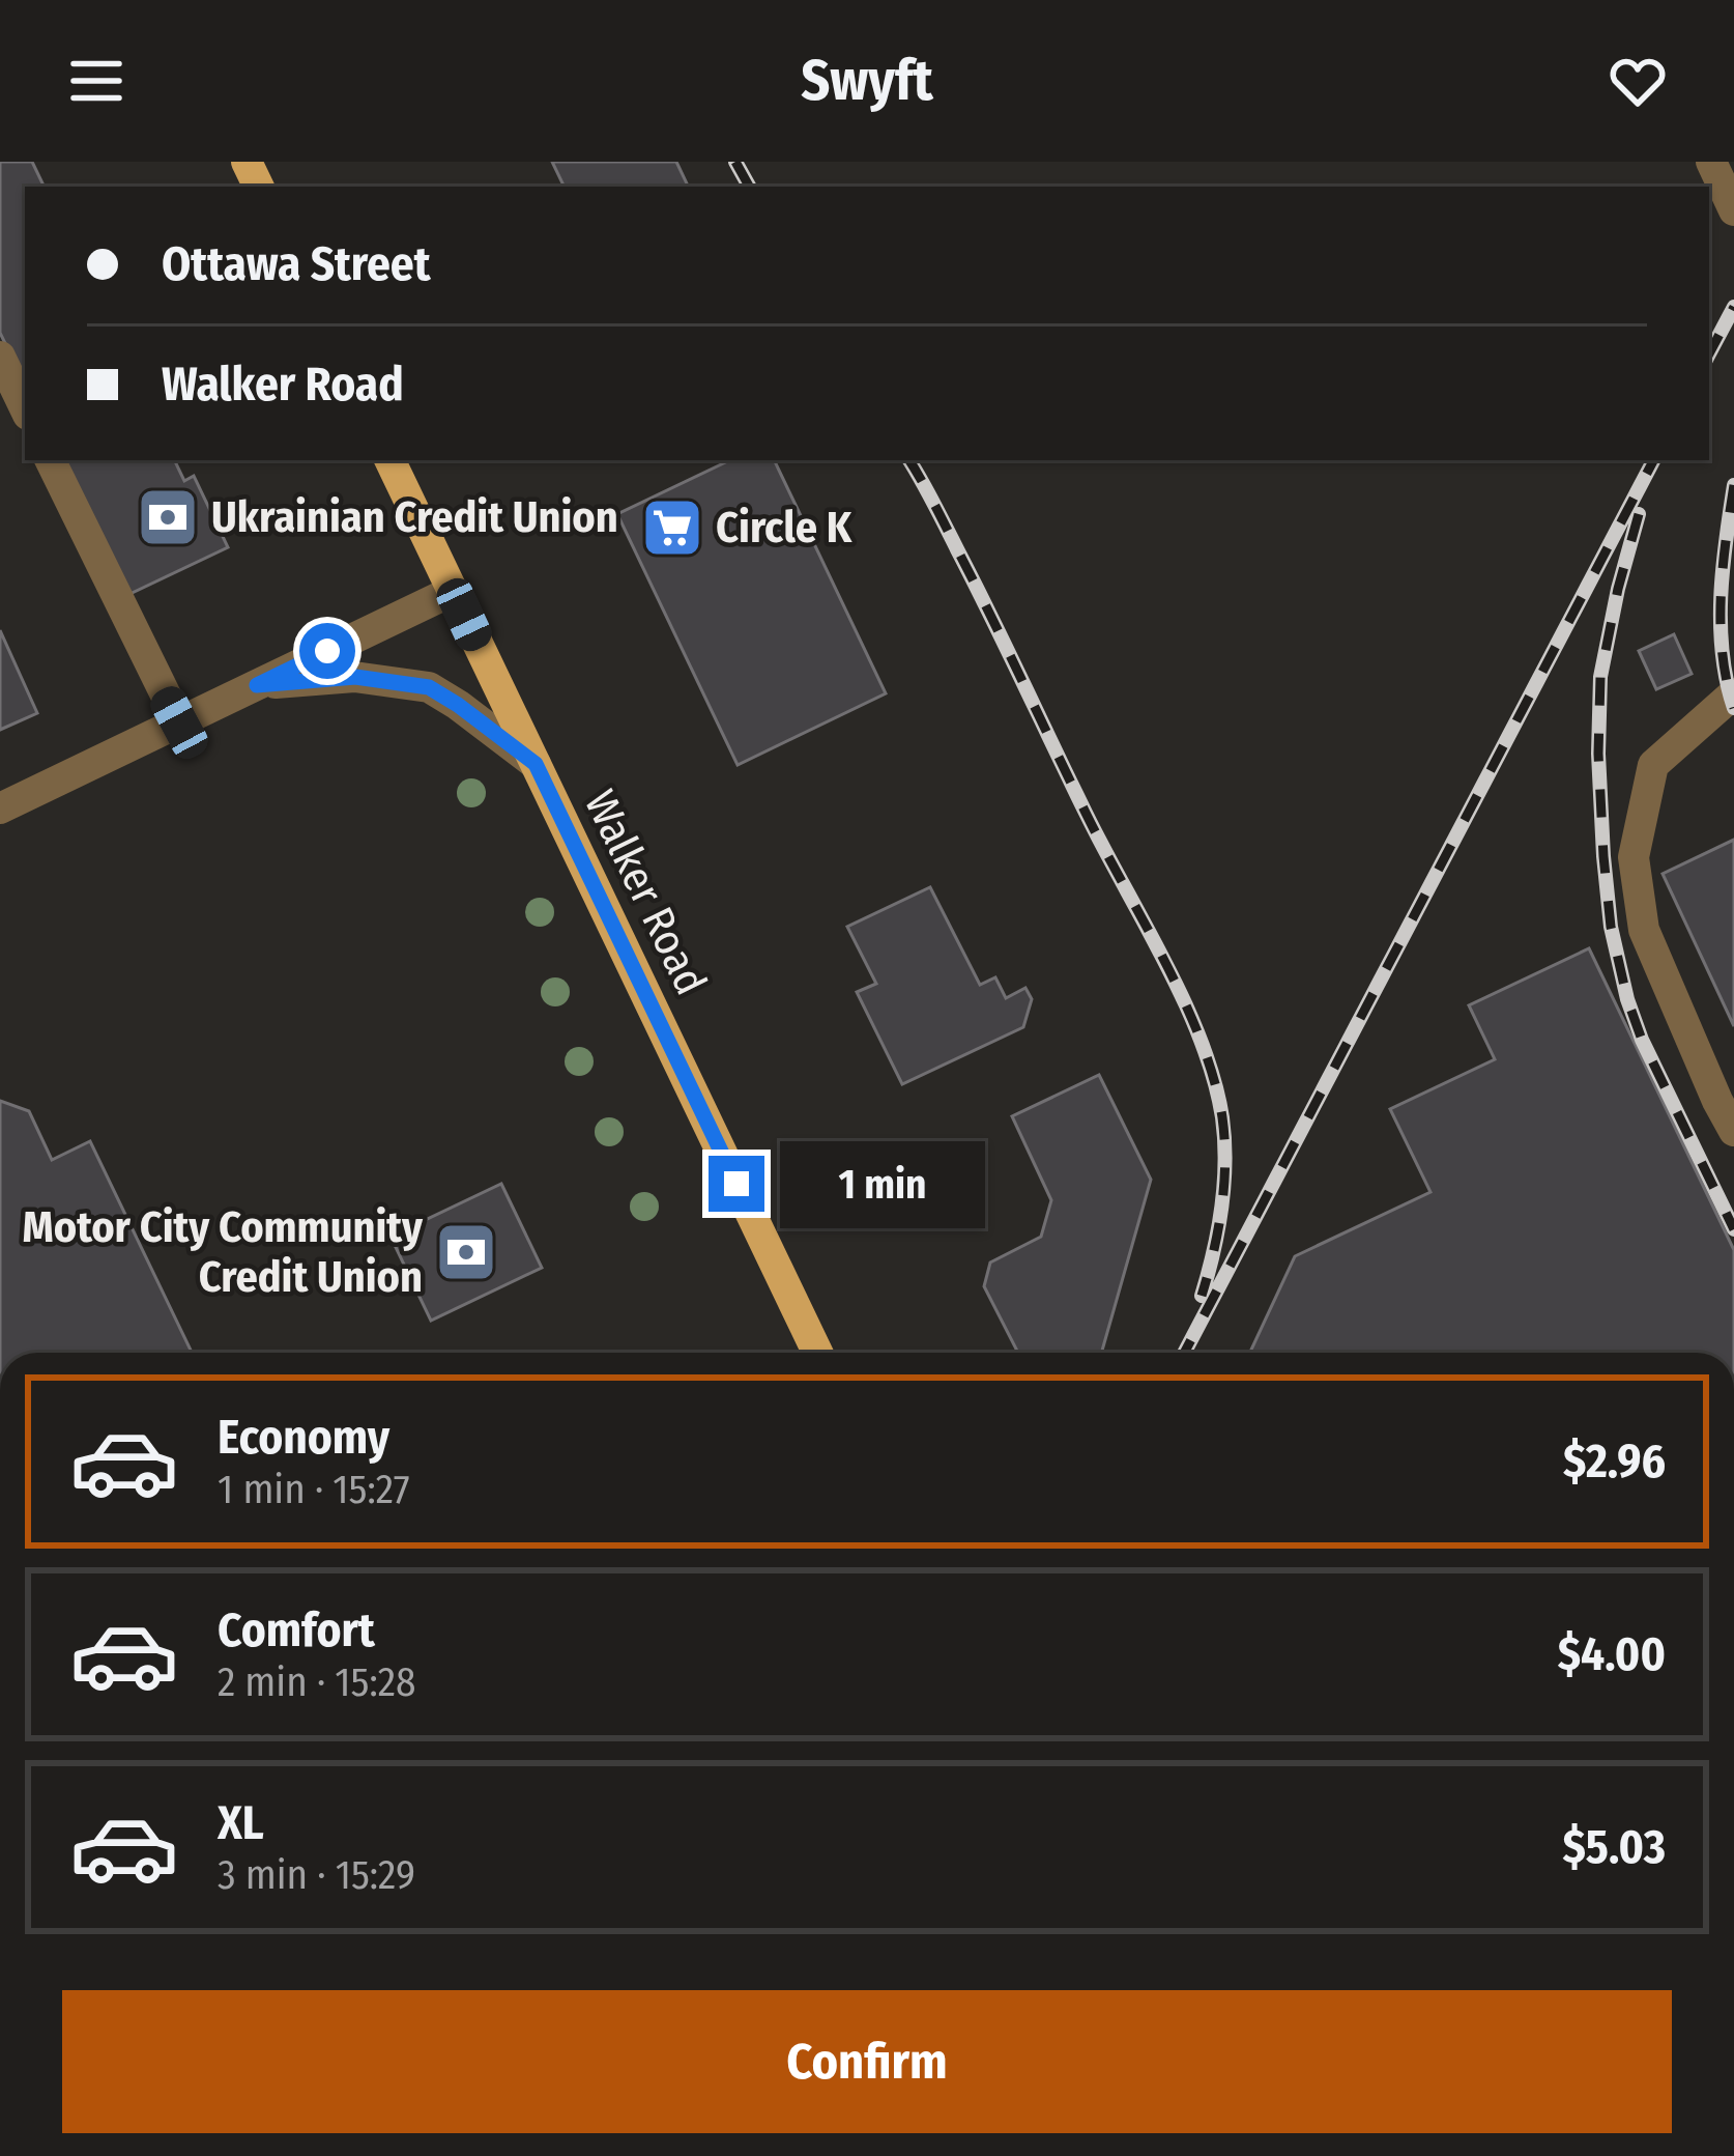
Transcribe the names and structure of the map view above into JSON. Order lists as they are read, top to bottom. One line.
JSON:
{"streets":{"main road":["Walker Road"]},"places":{"bank":["Ukrainian Credit Union","Motor City Community Credit Union"],"supermarket":["Circle K"]},"page":{"header":"Swyft","banner":["Ottawa Street","Walker Road"],"bubble":"1 min","list":[{"name":"Economy","note":"1 min · 15:27","value":"$2.96"},{"name":"Comfort","note":"2 min · 15:28","value":"$4.00"},{"name":"XL","note":"3 min · 15:29","value":"$5.03"}],"buttons":"Confirm"}}
